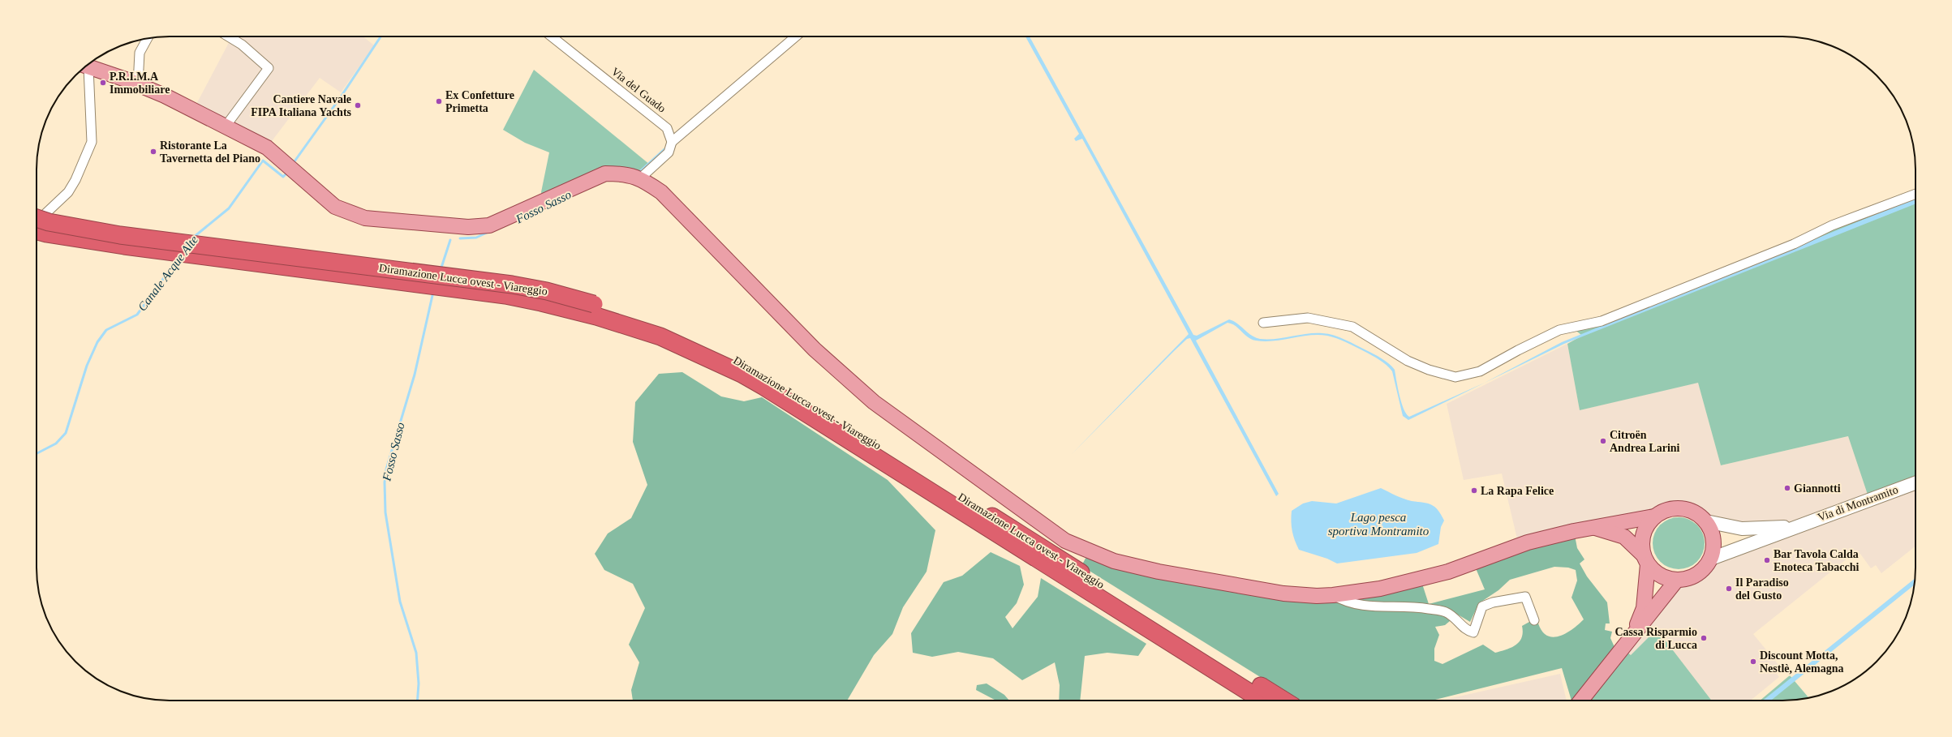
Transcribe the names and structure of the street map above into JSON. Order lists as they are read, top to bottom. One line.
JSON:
{"streets":{"highway":["Diramazione Lucca ovest - Viareggio"],"main road":["Via di Montramito"],"street":["Via del Guado"]},"water":["Fosso Sasso","Canale Acque Alte","Lago pesca sportiva Montramito"],"places":["P.R.I.M.A Immobiliare","Ex Confetture Primetta","Cantiere Navale FIPA Italiana Yachts","Ristorante La Tavernetta del Piano","Citroën Andrea Larini","Giannotti","La Rapa Felice","Bar Tavola Calda Enoteca Tabacchi","Il Paradiso del Gusto","Cassa Risparmio di Lucca","Discount Motta, Nestlè, Alemagna"]}
